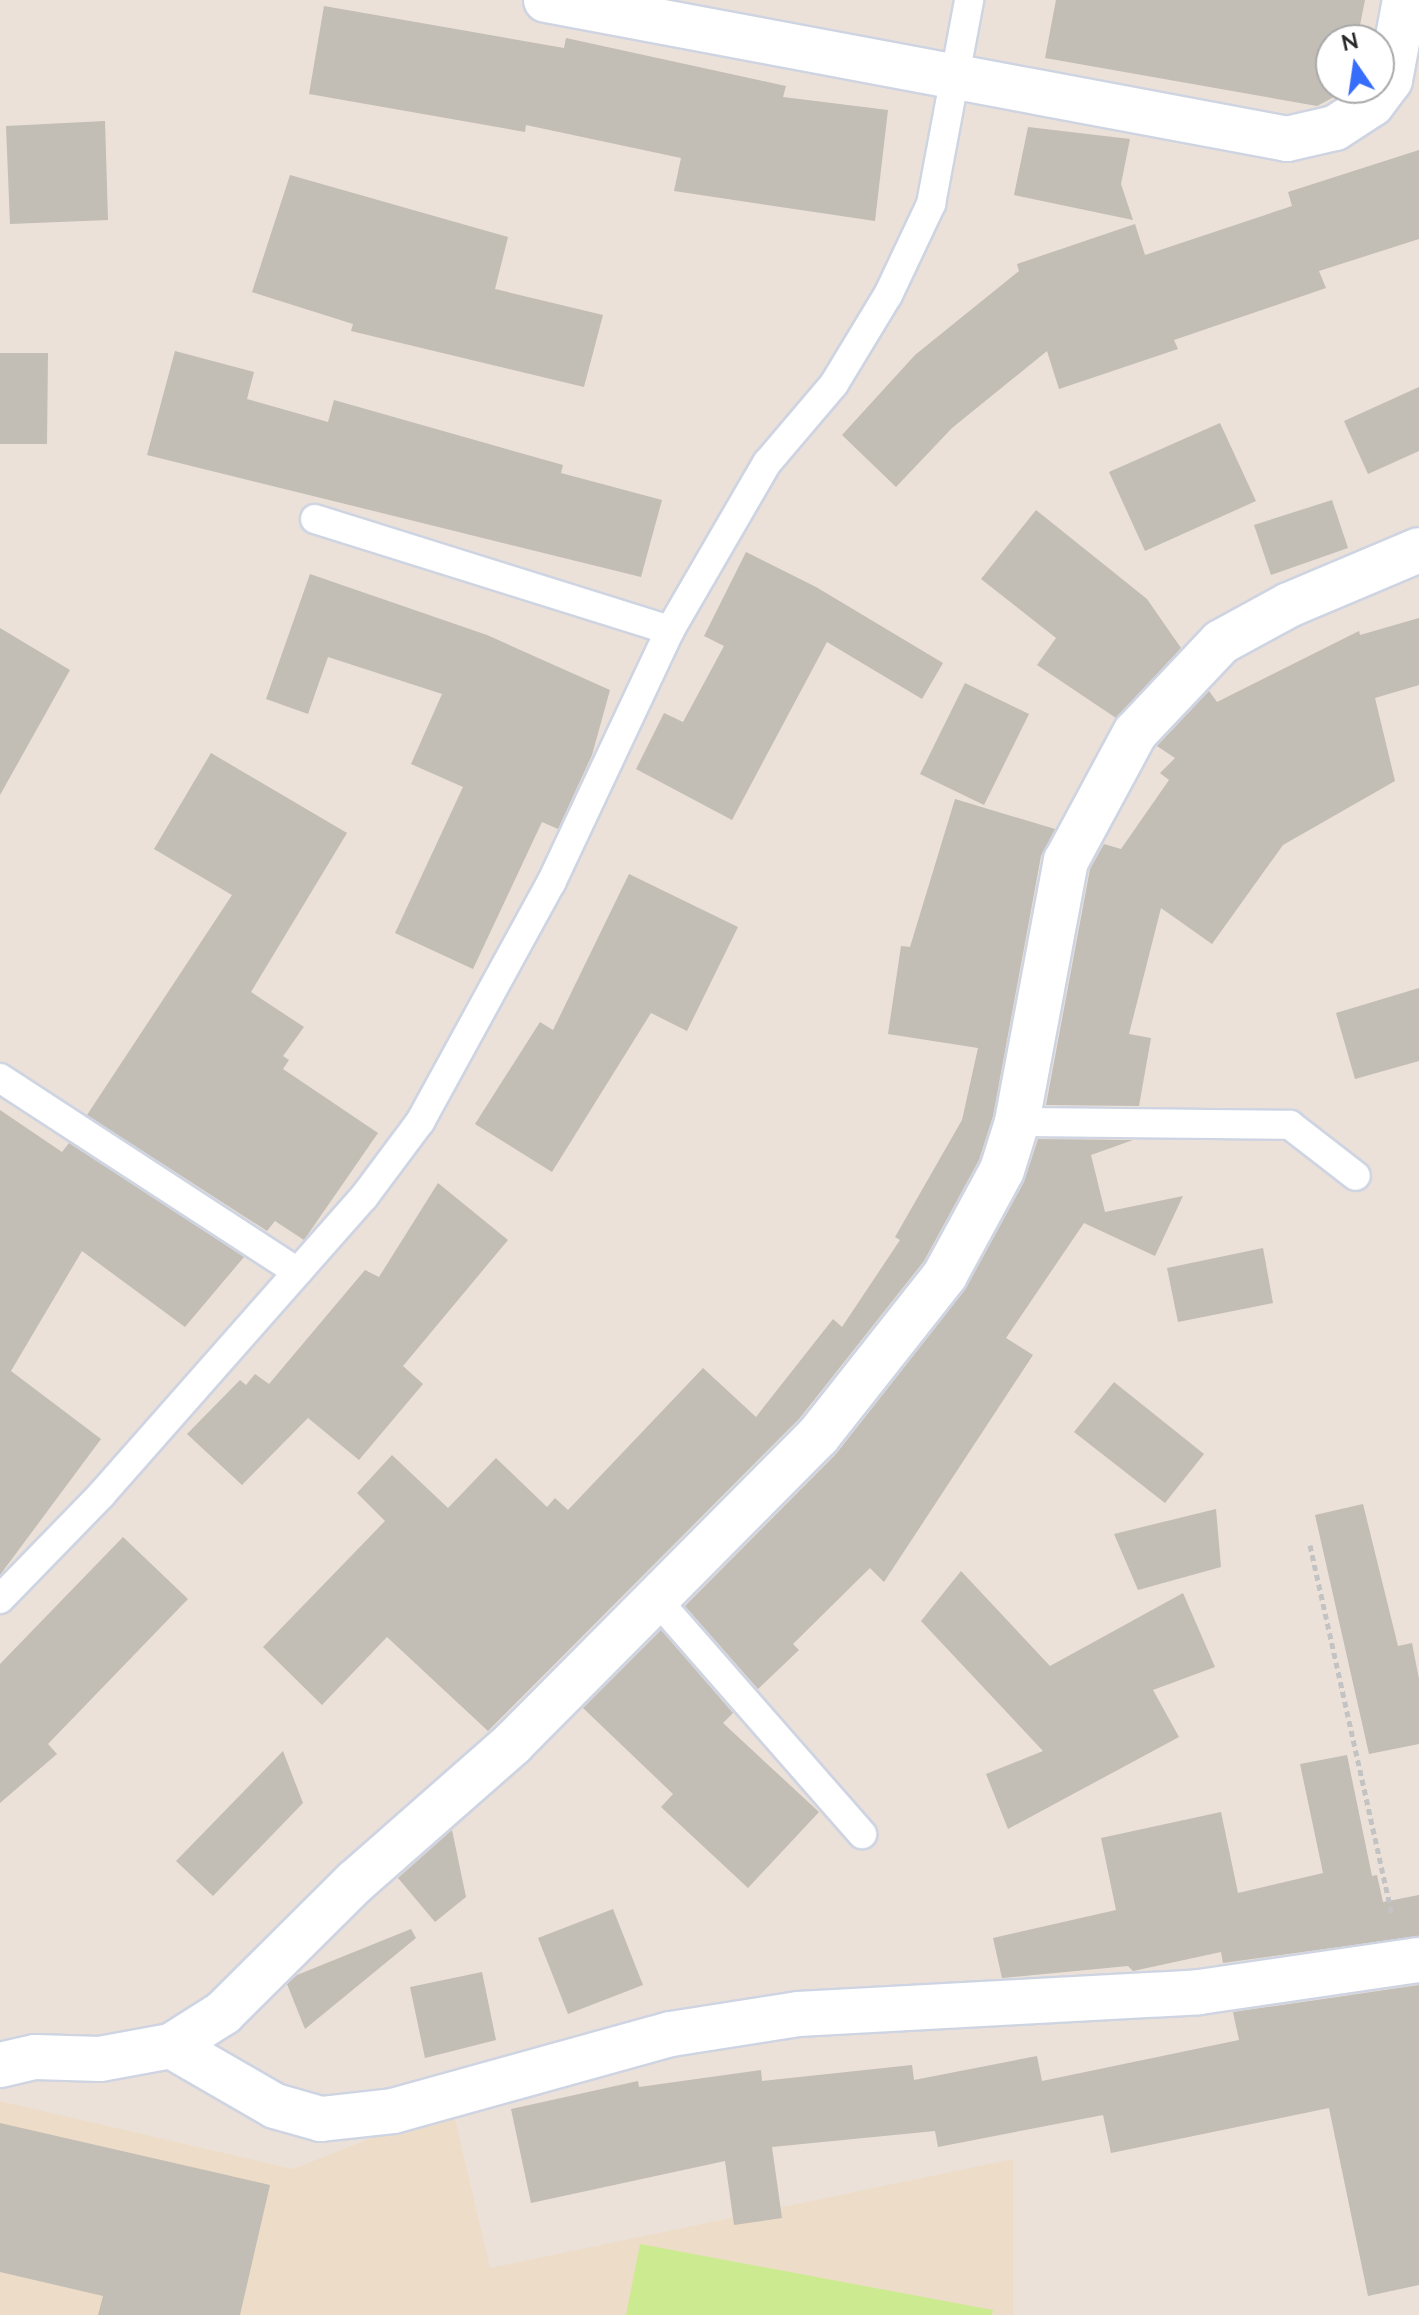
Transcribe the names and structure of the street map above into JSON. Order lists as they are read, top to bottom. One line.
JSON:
{"north":"top"}
